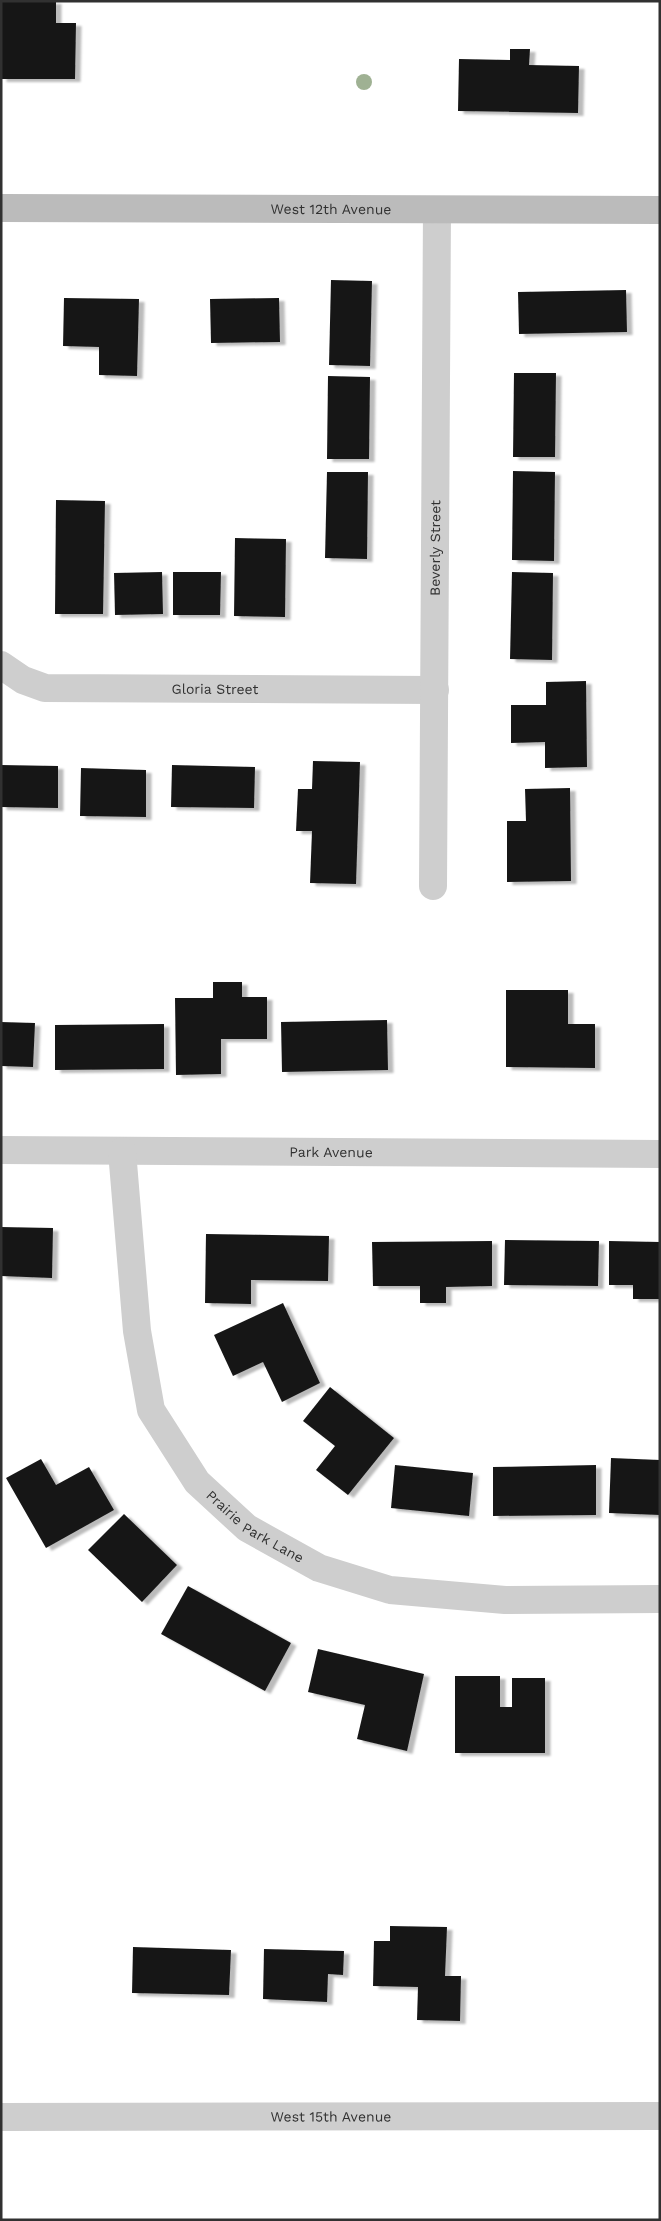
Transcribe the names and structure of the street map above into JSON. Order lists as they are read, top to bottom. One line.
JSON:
{"streets":{"main road":["West 12th Avenue"],"street":["Beverly Street","Gloria Street","Park Avenue","Prairie Park Lane","West 15th Avenue"]},"crossings":[["West 12th Avenue","Beverly Street"],["Beverly Street","Gloria Street"],["Park Avenue","Prairie Park Lane"]]}
